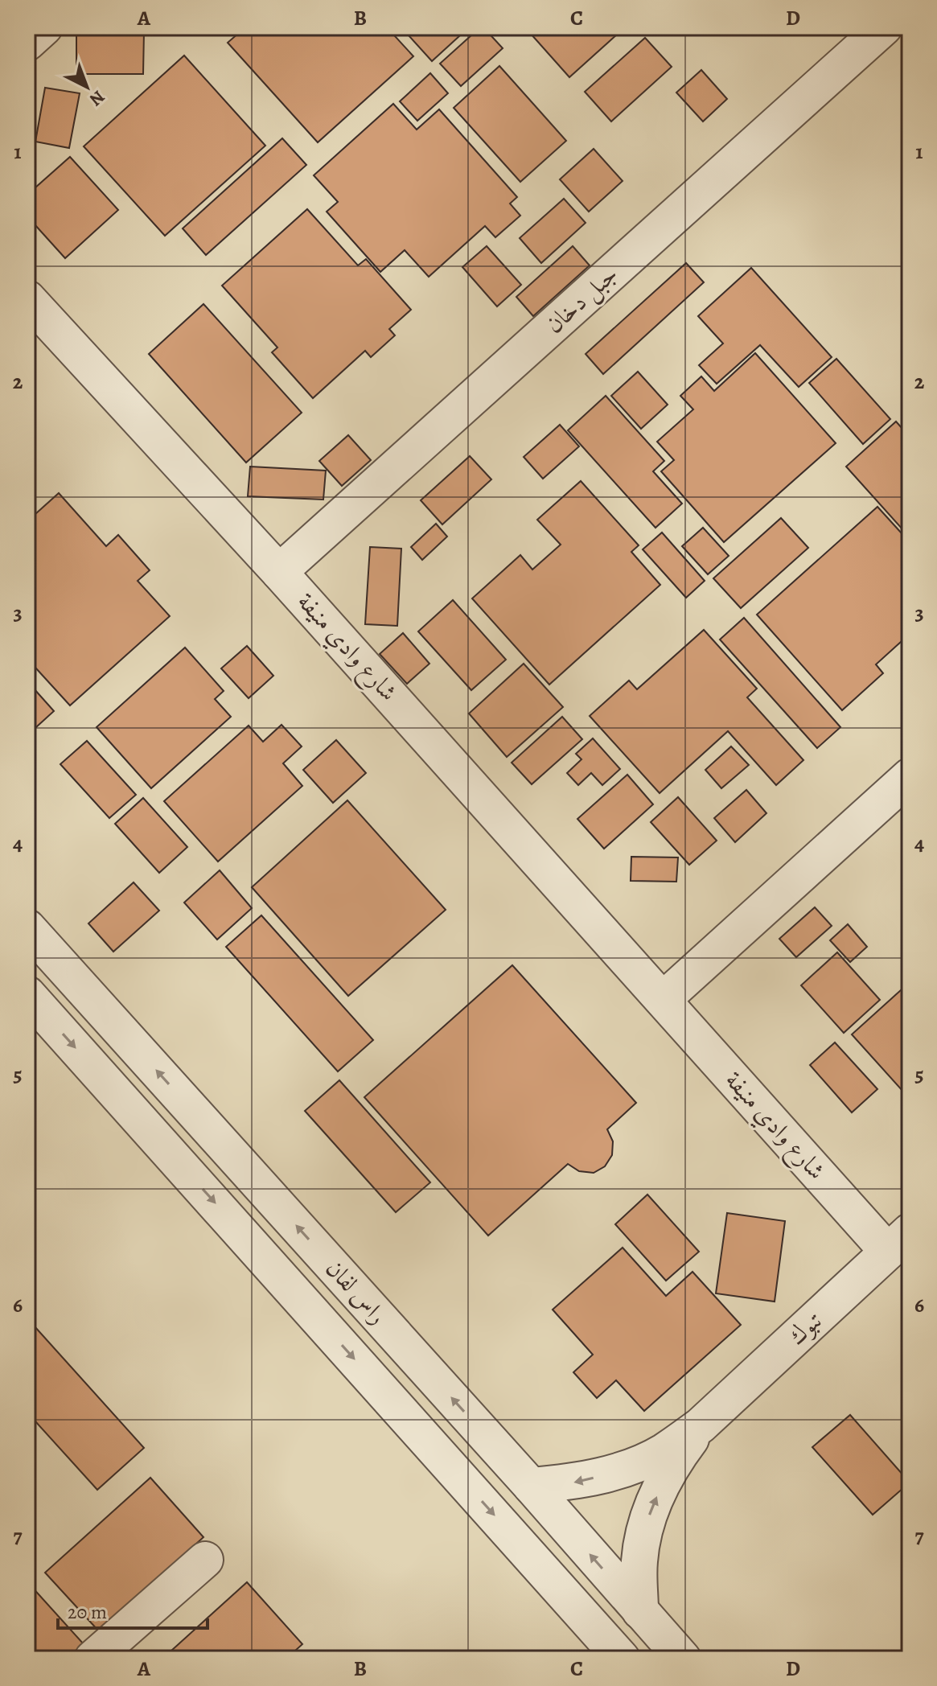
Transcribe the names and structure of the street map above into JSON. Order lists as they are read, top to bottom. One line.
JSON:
{"streets":{"street":["جبل دخان","شارع وادي منيفة","راس لفان","تبوك"]},"crossings":[["جبل دخان","شارع وادي منيفة"],["شارع وادي منيفة","تبوك"],["راس لفان","تبوك"]],"scale_bar":"20 m","north":"bottom right","grid":{"columns":["A","B","C","D"],"rows":["1","2","3","4","5","6","7"]}}
